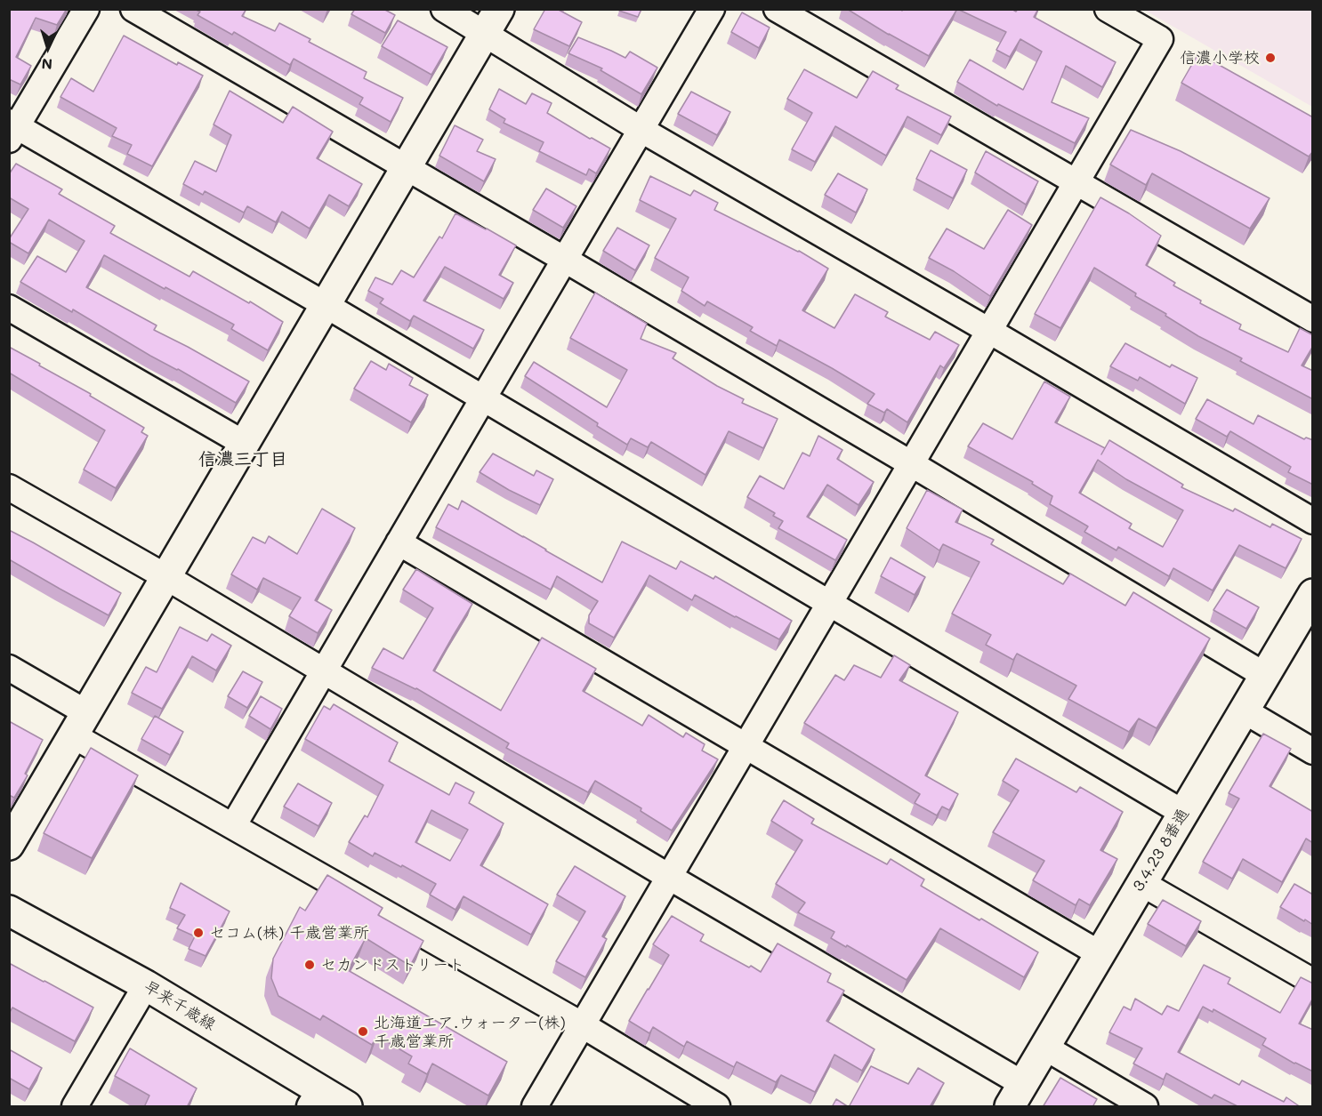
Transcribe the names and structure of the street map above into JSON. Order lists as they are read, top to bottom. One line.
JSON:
{"streets":{"street":["3.4.23 8番通","早来千歳線"]},"districts":["信濃三丁目"],"places":["信濃小学校","セコム(株) 千歳営業所","セカンドストリート","北海道エア.ウォーター(株) 千歳営業所"],"north":"bottom"}
